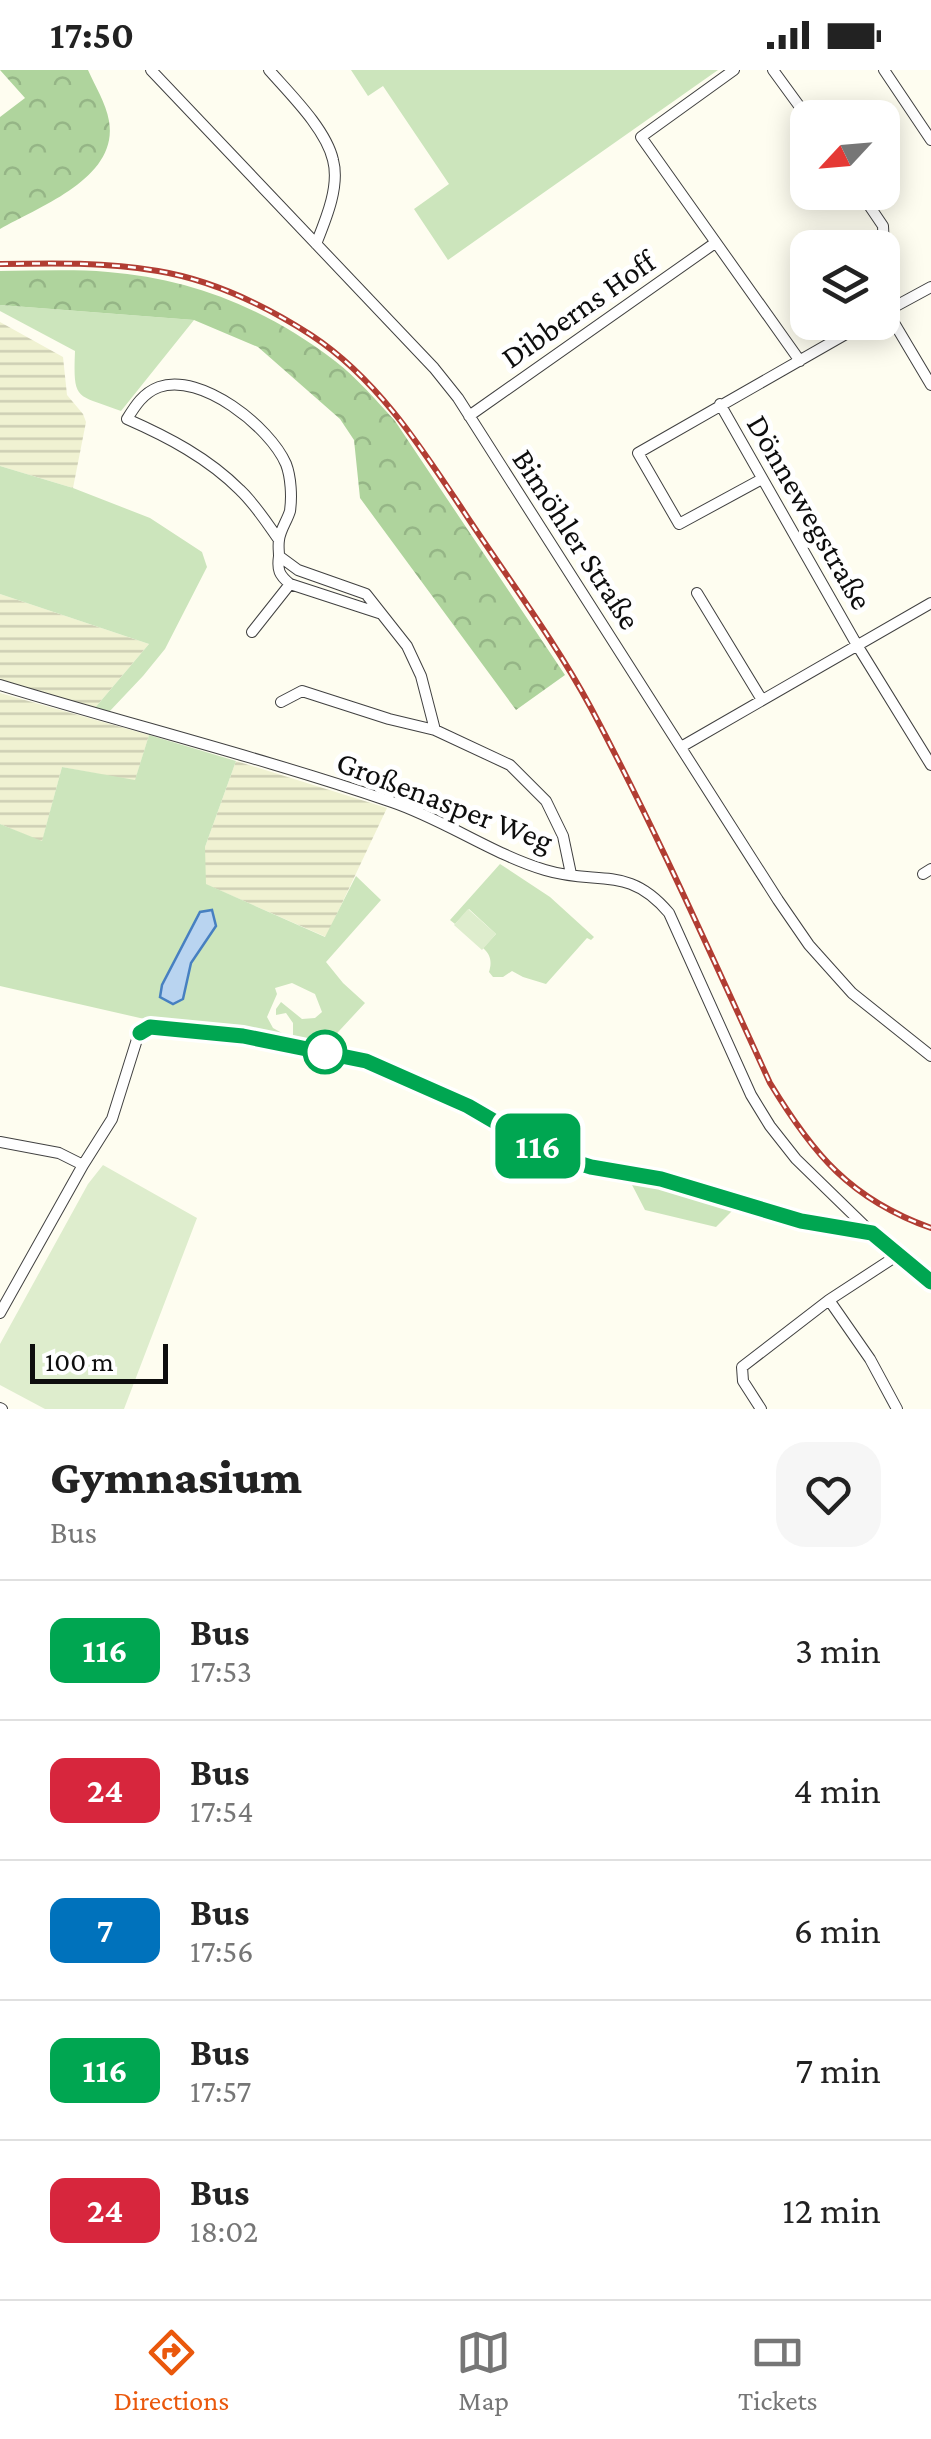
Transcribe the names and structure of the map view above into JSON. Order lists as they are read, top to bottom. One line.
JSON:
{"streets":{"street":["Dibberns Hoff","Dönnewegstraße","Bimöhler Straße","Großenasper Weg"]},"crossings":[["Dibberns Hoff","Bimöhler Straße"]],"lines":["bus line 116"],"scale_bar":"100 m","north":"bottom left","page":{"status":"17:50","on_map":"116","scale":"100 m","heading":["Gymnasium","Bus"],"list":[{"mark":"116","name":"Bus","note":"17:53","value":"3 min"},{"mark":"24","name":"Bus","note":"17:54","value":"4 min"},{"mark":"7","name":"Bus","note":"17:56","value":"6 min"},{"mark":"116","name":"Bus","note":"17:57","value":"7 min"},{"mark":"24","name":"Bus","note":"18:02","value":"12 min"}],"tabs":["Directions","Map","Tickets"]}}
